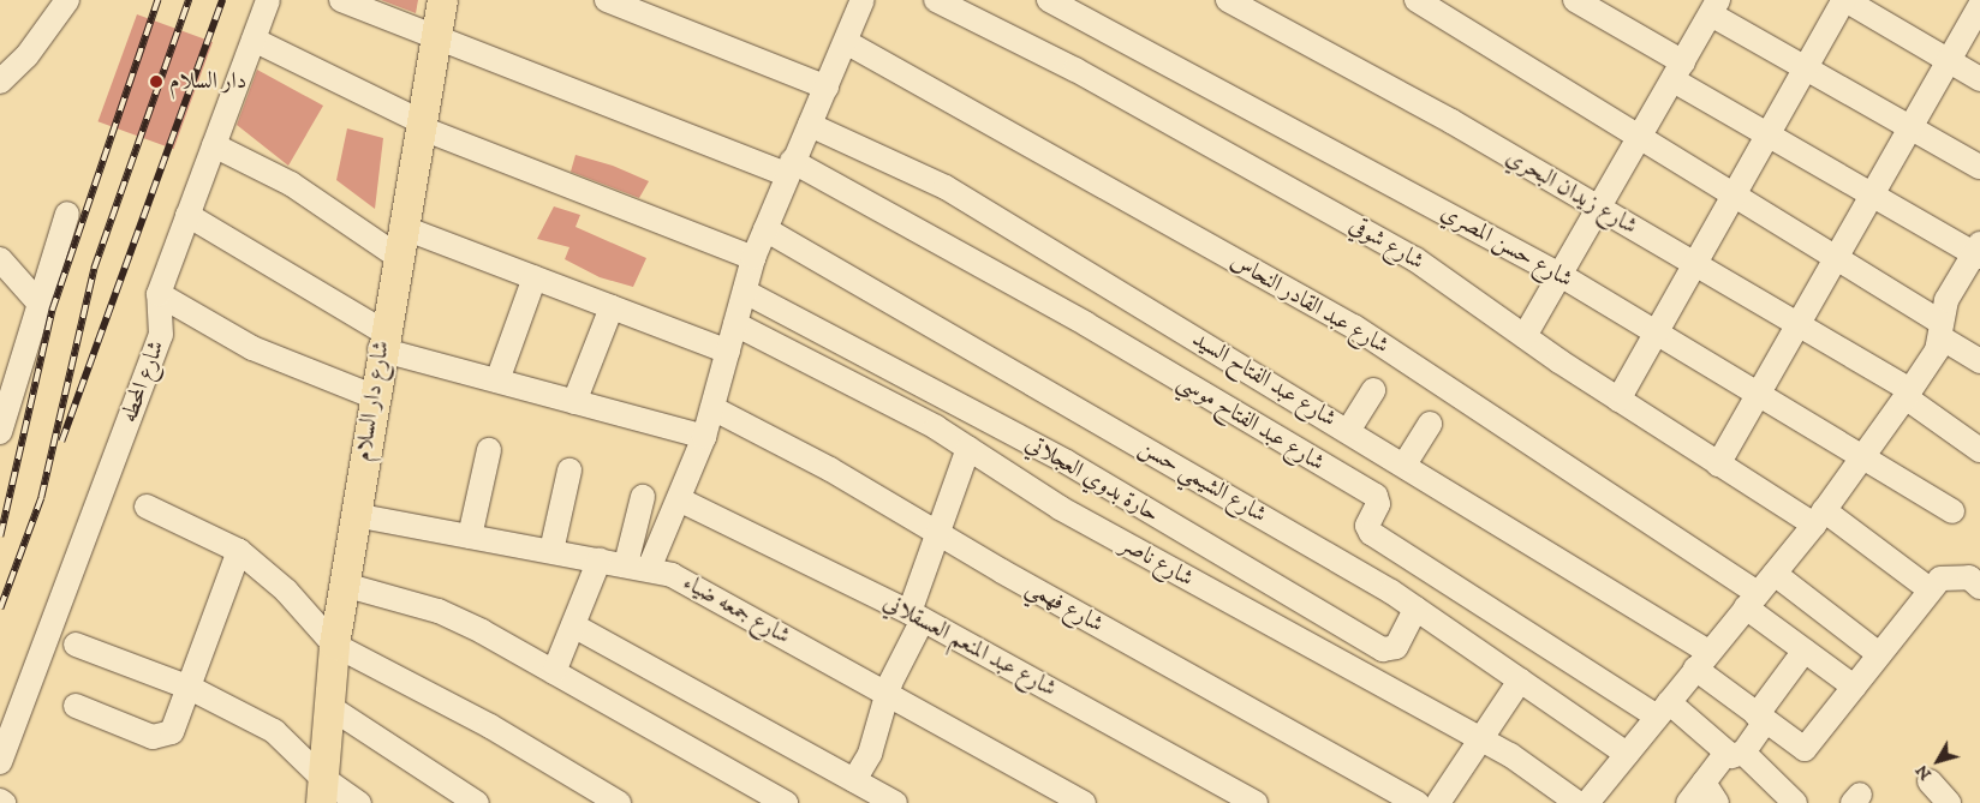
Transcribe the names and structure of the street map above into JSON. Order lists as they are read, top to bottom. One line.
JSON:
{"streets":{"main road":["شارع دار السلام"],"street":["شارع زيدان البحري","شارع شوقي","شارع حسن المصري","شارع عبد القادر النحاس","شارع عبد الفتاح السيد","شارع المحطه","شارع عبد الفتاح موسي","حارة بدوي العجلاتي","شارع الشيمي حسن","شارع ناصر","شارع فهمي","شارع جمعه ضياء","شارع عبد المنعم العسقلاني"]},"crossings":[["شارع عبد القادر النحاس","شارع عبد الفتاح السيد"],["شارع دار السلام","شارع جمعه ضياء"],["حارة بدوي العجلاتي","شارع الشيمي حسن"]],"places":["دار السلام"],"north":"bottom left"}
